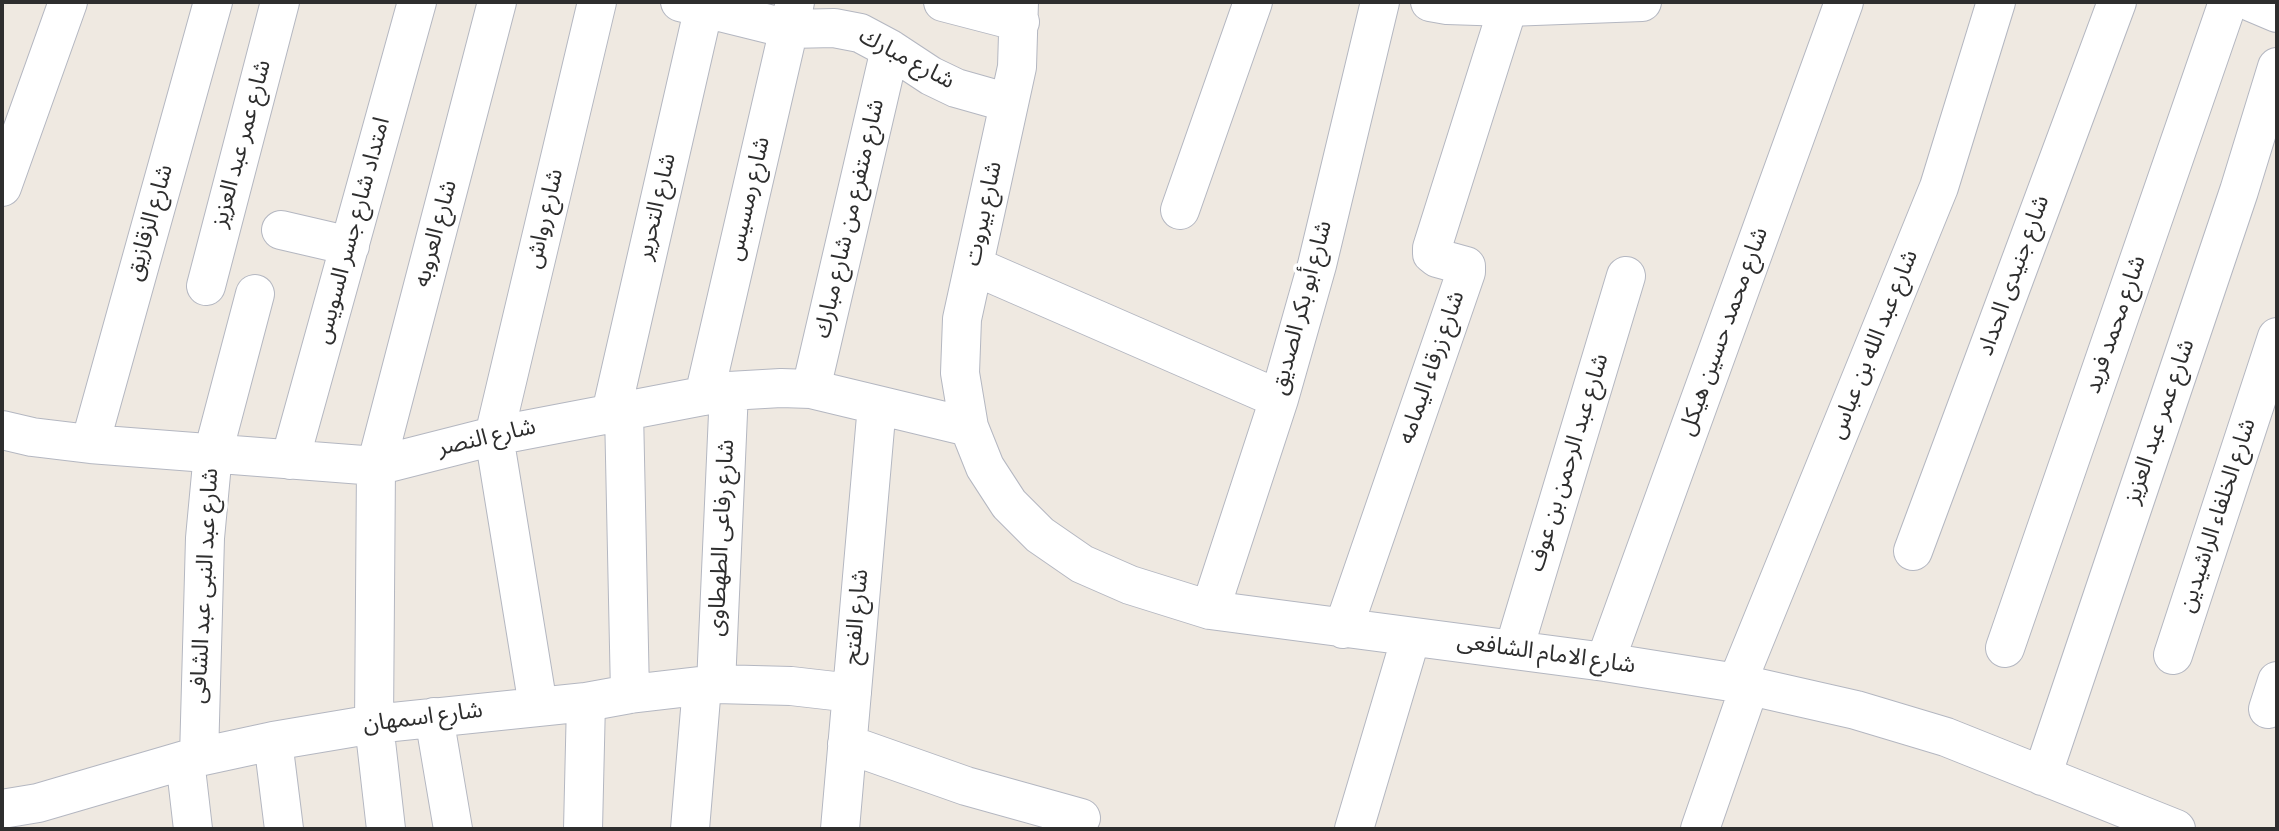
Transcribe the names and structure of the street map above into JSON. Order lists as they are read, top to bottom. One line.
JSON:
{"streets":{"street":["شارع مبارك","شارع عمر عبد العزيز","شارع رمسيس","شارع التحرير","شارع بيروت","شارع رواش","شارع متفرع من شارع مبارك","شارع الزقازيق","امتداد شارع جسر السويس","شارع العروبه","شارع جنيدى الحداد","شارع أبو بكر الصديق","شارع محمد فريد","شارع محمد حسين هيكل","شارع عبد الله بن عباس","شارع زرقاء اليمامه","شارع النصر","شارع عبد الرحمن بن عوف","شارع الخلفاء الراشيدين","شارع رفاعى الطهطاوى","شارع عبد النبى عبد الشافى","شارع الفتح","شارع الامام الشافعى","شارع اسمهان"]},"crossings":[["شارع مبارك","شارع رمسيس"],["شارع مبارك","شارع التحرير"],["شارع مبارك","شارع بيروت"],["شارع مبارك","شارع متفرع من شارع مبارك"],["شارع عمر عبد العزيز","شارع الامام الشافعى"],["شارع رمسيس","شارع النصر"],["شارع رمسيس","شارع رفاعى الطهطاوى"],["شارع التحرير","شارع النصر"],["شارع التحرير","شارع اسمهان"],["شارع بيروت","شارع النصر"],["شارع بيروت","شارع الامام الشافعى"],["شارع رواش","شارع النصر"],["شارع متفرع من شارع مبارك","شارع النصر"],["شارع الزقازيق","شارع النصر"],["امتداد شارع جسر السويس","شارع النصر"],["شارع العروبه","شارع النصر"],["شارع العروبه","شارع اسمهان"],["شارع أبو بكر الصديق","شارع الامام الشافعى"],["شارع محمد حسين هيكل","شارع الامام الشافعى"],["شارع عبد الله بن عباس","شارع الامام الشافعى"],["شارع زرقاء اليمامه","شارع الامام الشافعى"],["شارع النصر","شارع رفاعى الطهطاوى"],["شارع النصر","شارع عبد النبى عبد الشافى"],["شارع النصر","شارع الفتح"],["شارع النصر","شارع الامام الشافعى"],["شارع عبد الرحمن بن عوف","شارع الامام الشافعى"],["شارع رفاعى الطهطاوى","شارع اسمهان"],["شارع عبد النبى عبد الشافى","شارع اسمهان"],["شارع الفتح","شارع اسمهان"]]}
